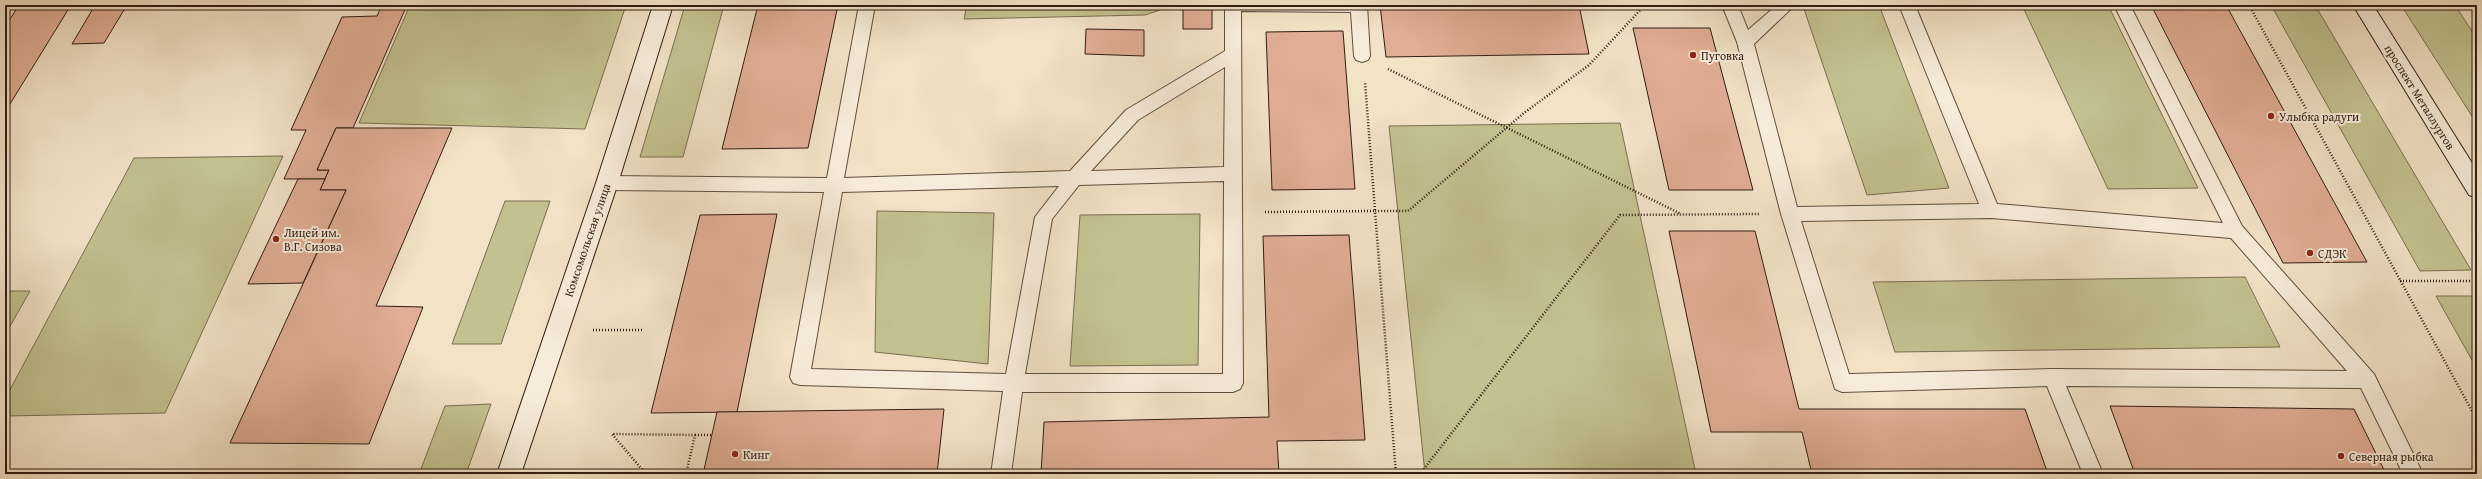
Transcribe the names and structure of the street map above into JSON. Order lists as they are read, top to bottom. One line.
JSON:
{"streets":{"street":["проспект Металлургов","Комсомольская улица"]},"places":["Пуговка","Улыбка радуги","Лицей им. В.Г. Сизова","СДЭК","Кинг","Северная рыбка"]}
